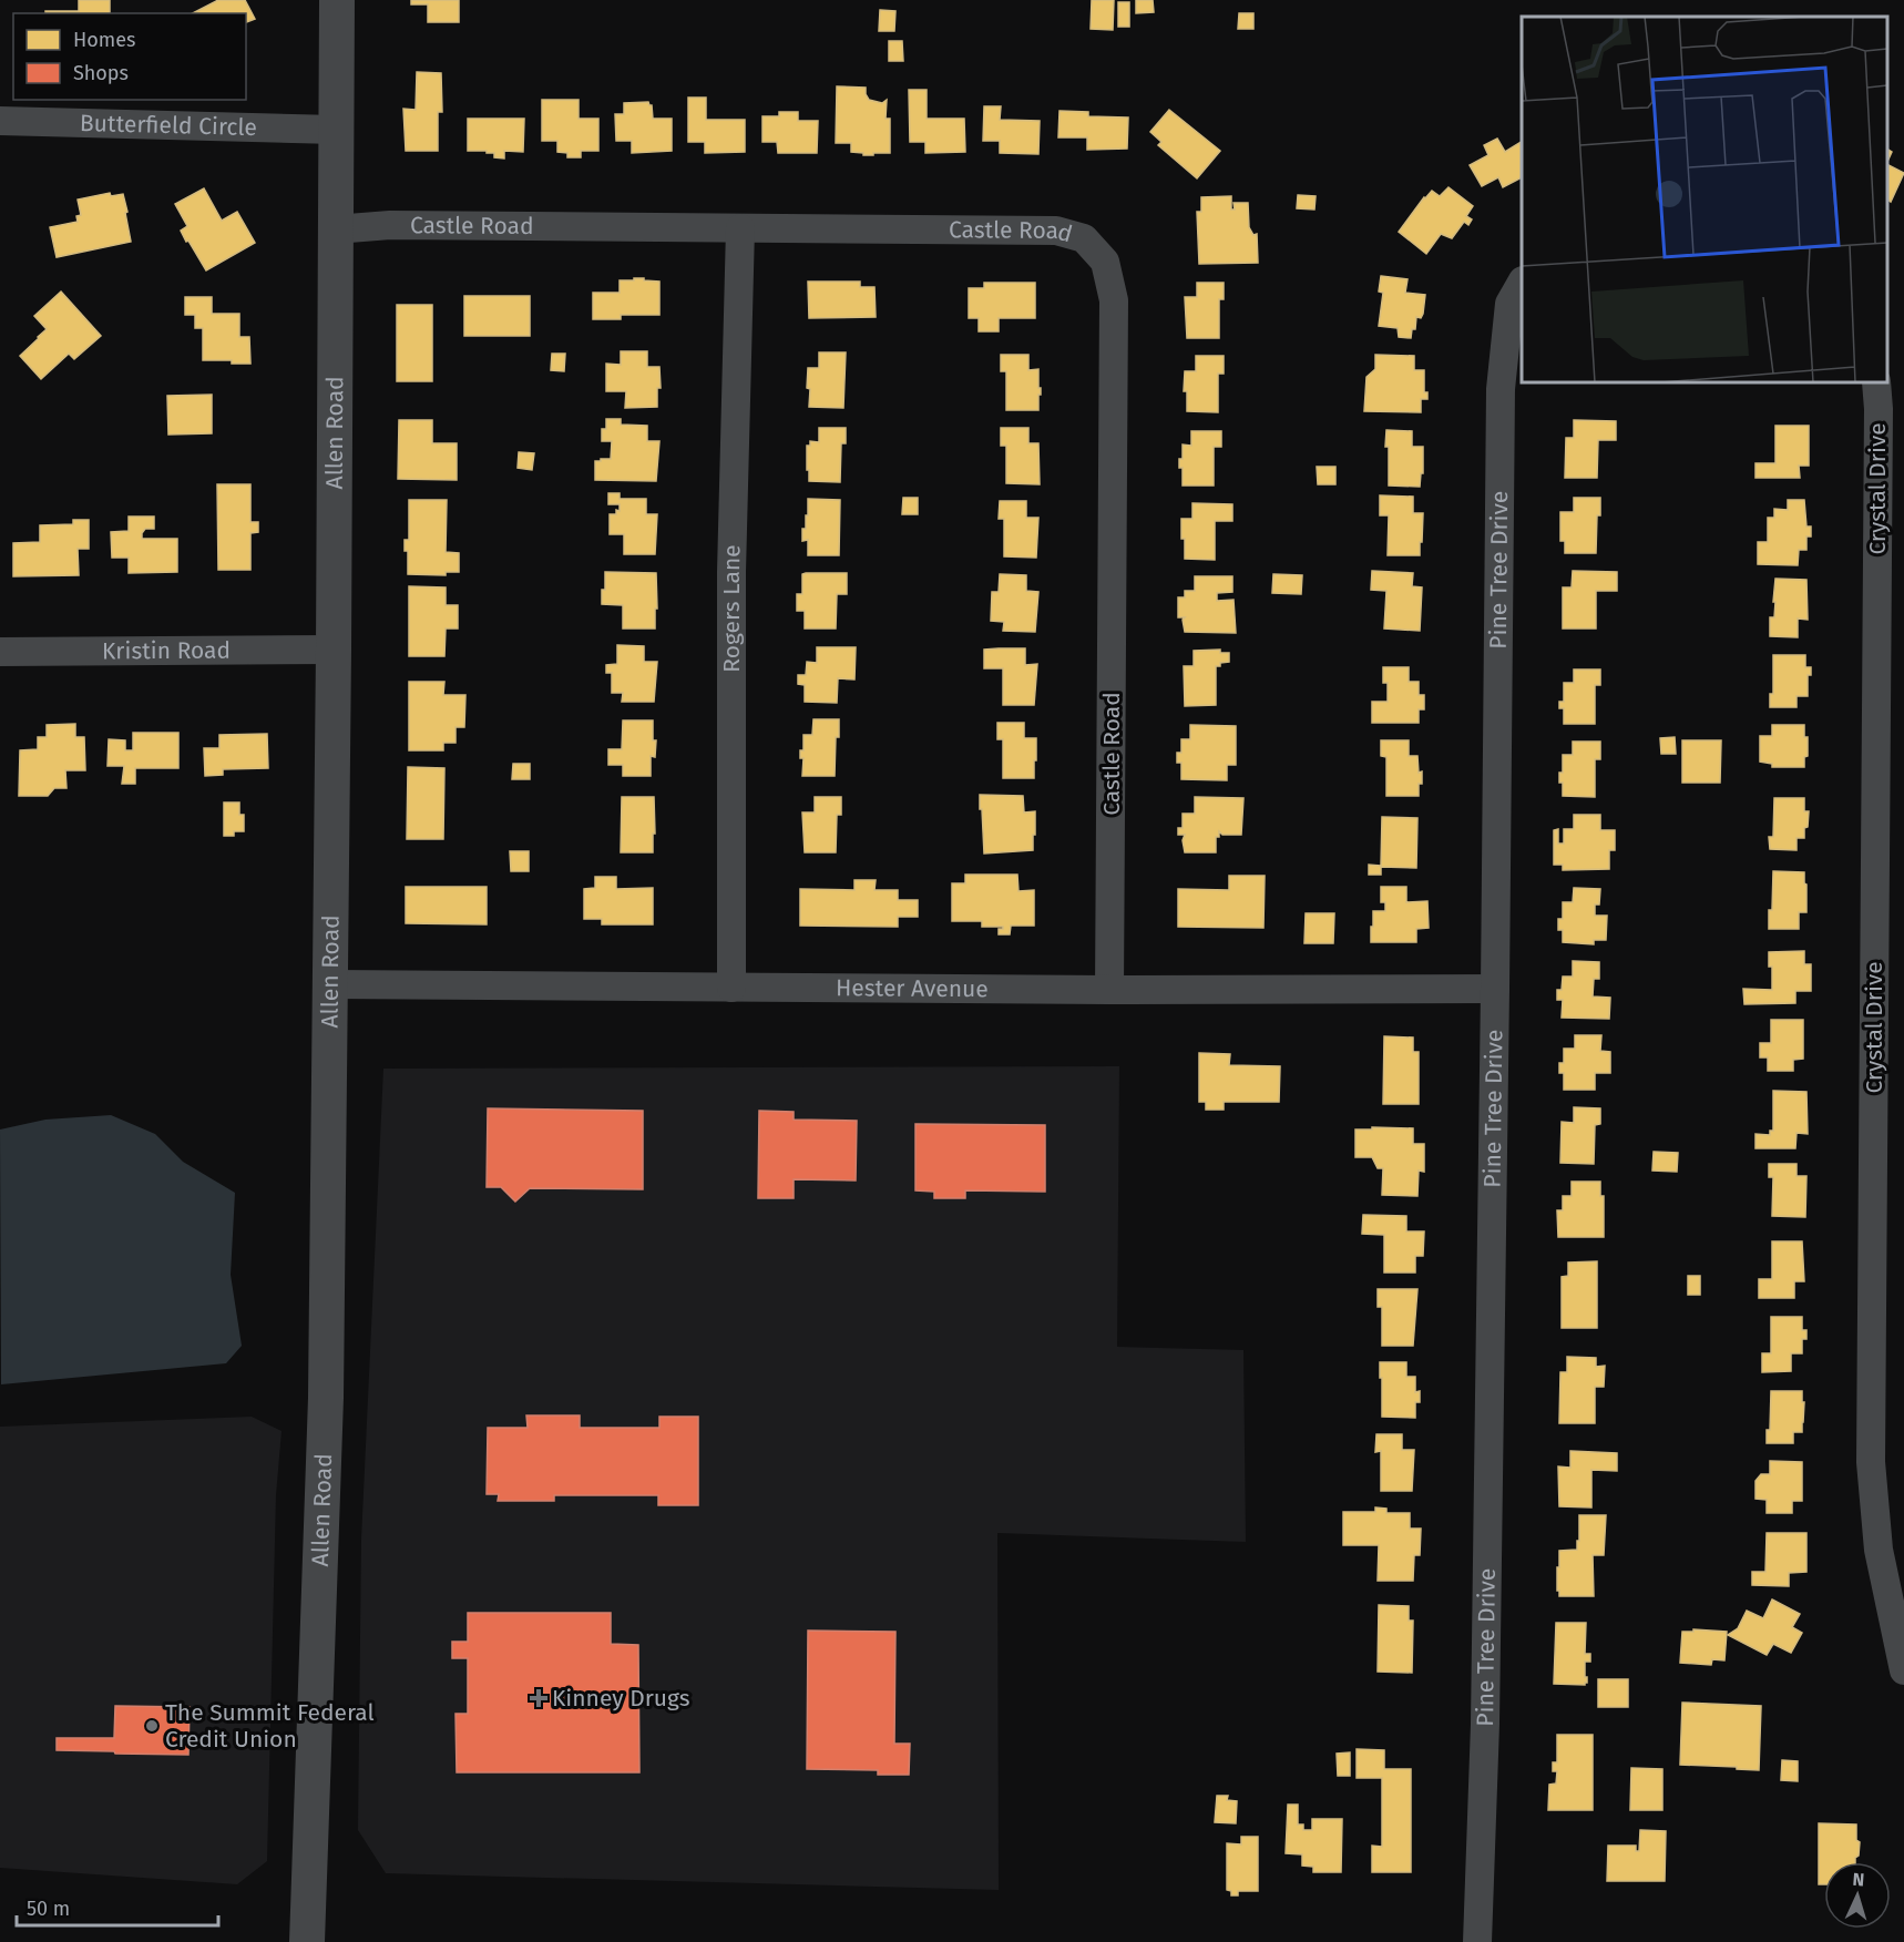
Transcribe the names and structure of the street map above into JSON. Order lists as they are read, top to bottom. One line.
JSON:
{"streets":{"street":["Butterfield Circle","Castle Road","Allen Road","Crystal Drive","Pine Tree Drive","Rogers Lane","Kristin Road","Hester Avenue"]},"crossings":[["Butterfield Circle","Allen Road"],["Castle Road","Allen Road"],["Castle Road","Rogers Lane"],["Castle Road","Hester Avenue"],["Allen Road","Kristin Road"],["Allen Road","Hester Avenue"],["Pine Tree Drive","Hester Avenue"],["Rogers Lane","Hester Avenue"]],"places":{"health":["Kinney Drugs"],"other":["The Summit Federal Credit Union"]},"legend":["Homes","Shops"],"scale_bar":"50 m","north":"top"}
